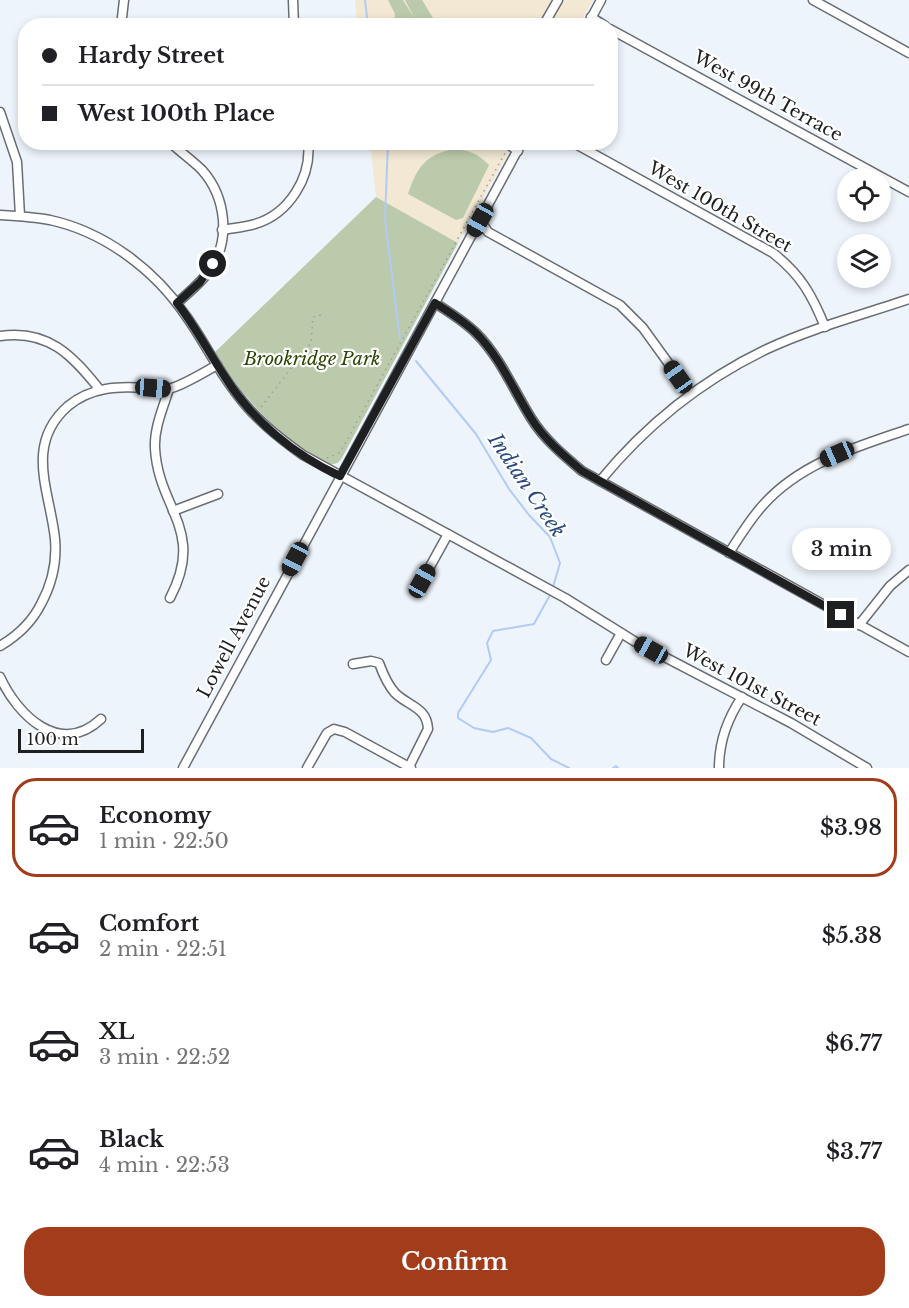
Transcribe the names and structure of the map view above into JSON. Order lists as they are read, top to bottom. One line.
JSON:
{"streets":{"street":["West 99th Terrace","West 100th Street","Lowell Avenue","West 101st Street"]},"crossings":[["Lowell Avenue","West 101st Street"]],"water":["Indian Creek"],"parks":["Brookridge Park"],"scale_bar":"100 m","page":{"banner":["Hardy Street","West 100th Place"],"bubble":"3 min","scale":"100 m","list":[{"name":"Economy","note":"1 min · 22:50","value":"$3.98"},{"name":"Comfort","note":"2 min · 22:51","value":"$5.38"},{"name":"XL","note":"3 min · 22:52","value":"$6.77"},{"name":"Black","note":"4 min · 22:53","value":"$3.77"}],"buttons":"Confirm"}}
